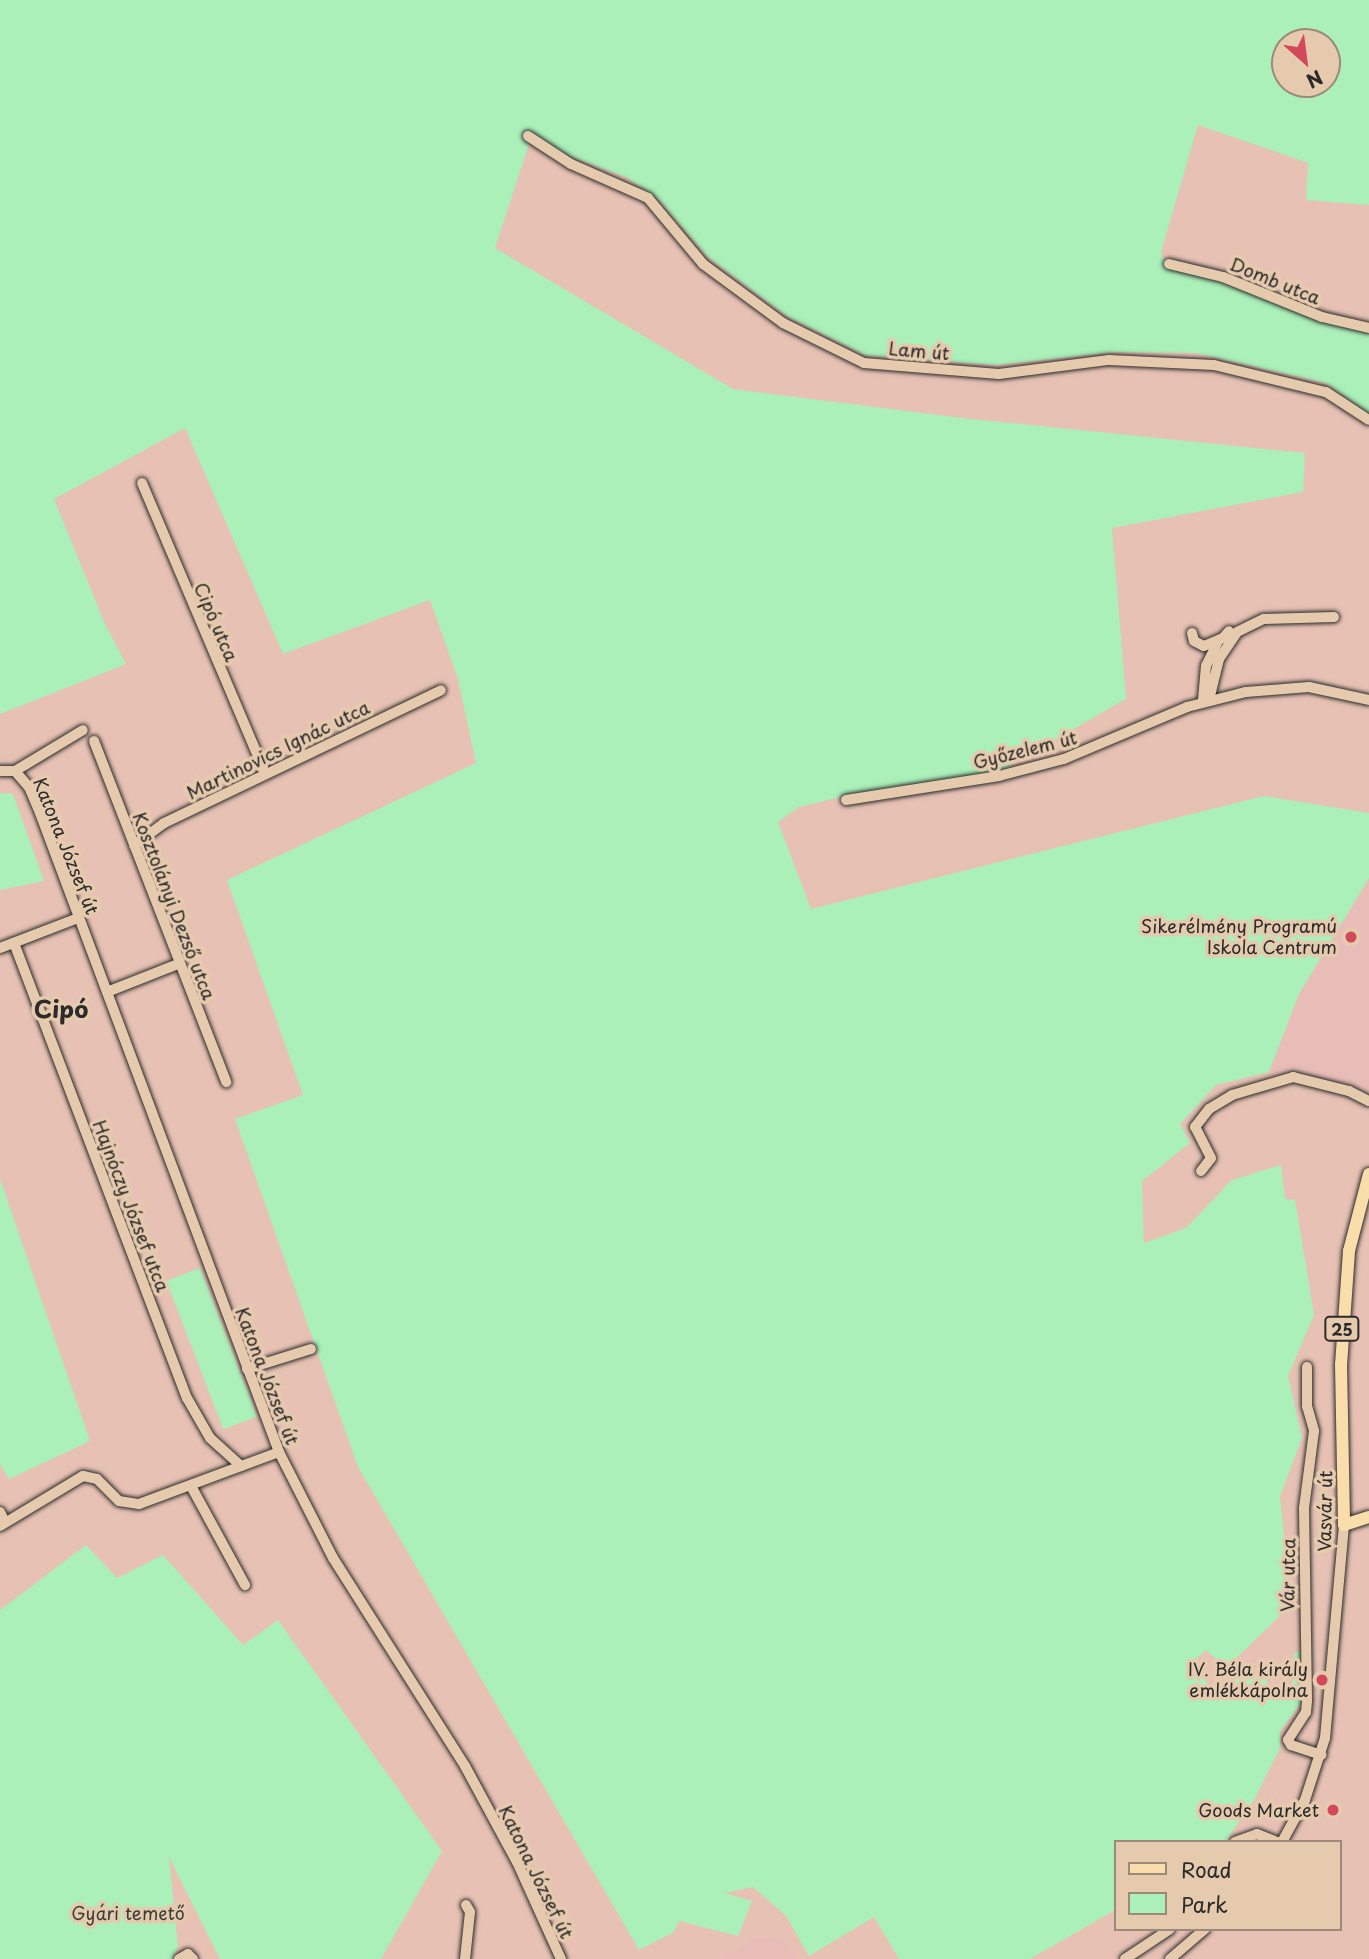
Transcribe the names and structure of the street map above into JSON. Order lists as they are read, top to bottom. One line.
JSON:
{"streets":{"main road":["25","Vasvár út"],"street":["Domb utca","Lam út","Cipó utca","Martinovics Ignác utca","Győzelem út","Katona József út","Kosztolányi Dezső utca","Hajnóczy József utca","Vár utca"]},"crossings":[["Cipó utca","Martinovics Ignác utca"],["Martinovics Ignác utca","Kosztolányi Dezső utca"],["Vasvár út","Vár utca"]],"districts":["Cipó"],"parks":["Gyári temető"],"places":["Sikerélmény Programú Iskola Centrum","IV. Béla király emlékkápolna","Goods Market"],"legend":["Road","Park"],"north":"bottom right"}
